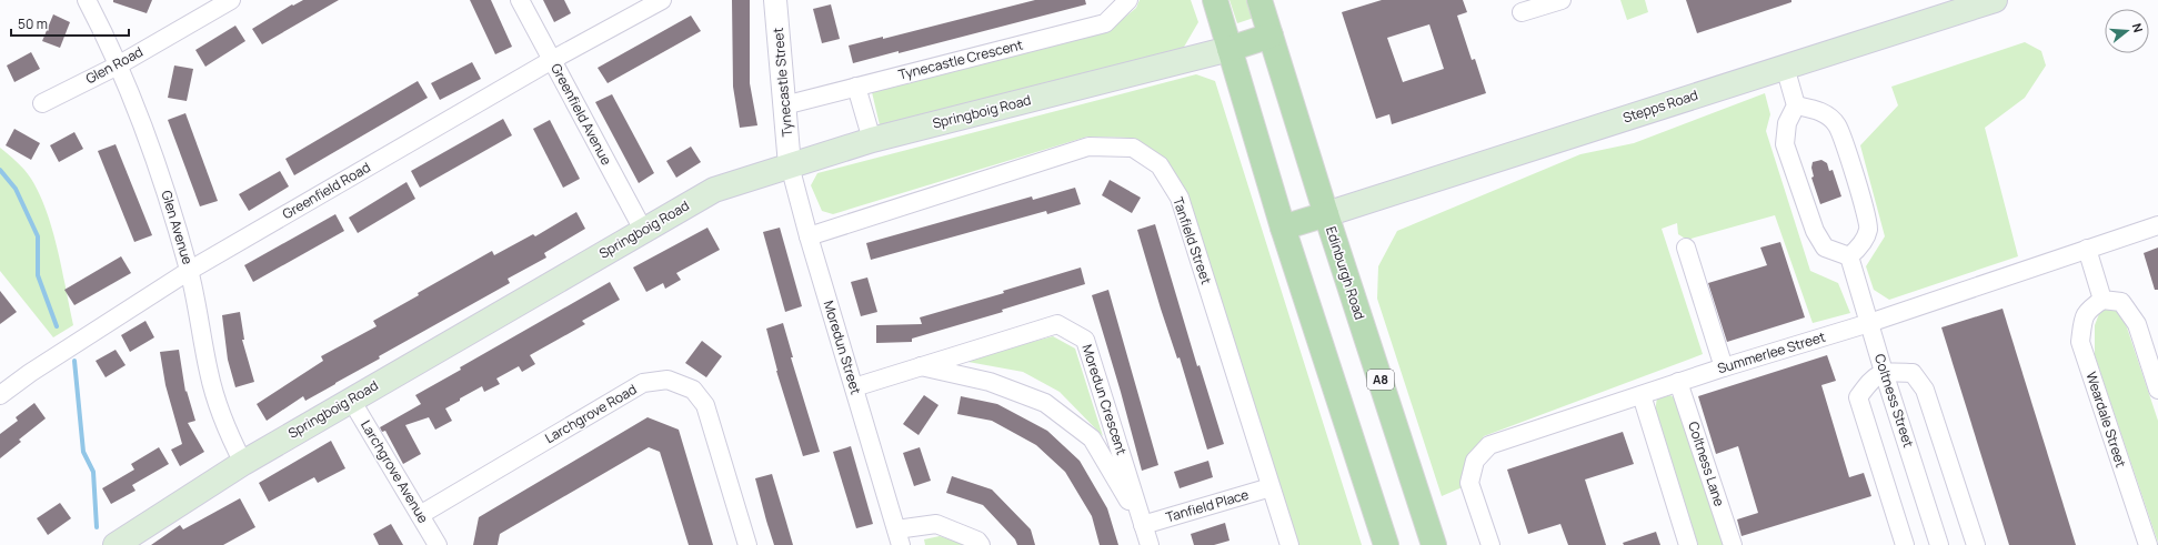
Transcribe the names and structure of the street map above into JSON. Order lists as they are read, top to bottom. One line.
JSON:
{"streets":{"main road":["Stepps Road","Springboig Road","Edinburgh Road","A8"],"street":["Tynecastle Crescent","Glen Road","Tynecastle Street","Greenfield Avenue","Greenfield Road","Glen Avenue","Tanfield Street","Moredun Street","Summerlee Street","Moredun Crescent","Coltness Street","Larchgrove Road","Weardale Street","Coltness Lane","Larchgrove Avenue","Tanfield Place"]},"crossings":[["Tynecastle Crescent","Tynecastle Street"],["Glen Road","Glen Avenue"],["Tynecastle Street","Springboig Road"],["Tynecastle Street","Moredun Street"],["Stepps Road","Edinburgh Road"],["Springboig Road","Greenfield Avenue"],["Springboig Road","Glen Avenue"],["Springboig Road","Moredun Street"],["Springboig Road","Larchgrove Avenue"],["Greenfield Avenue","Greenfield Road"],["Greenfield Road","Glen Avenue"],["Tanfield Street","Moredun Street"],["Tanfield Street","Tanfield Place"],["Moredun Street","Moredun Crescent"],["Summerlee Street","Coltness Street"],["Summerlee Street","Coltness Lane"],["Moredun Crescent","Tanfield Place"],["Larchgrove Road","Larchgrove Avenue"]],"scale_bar":"50 m","north":"right"}
